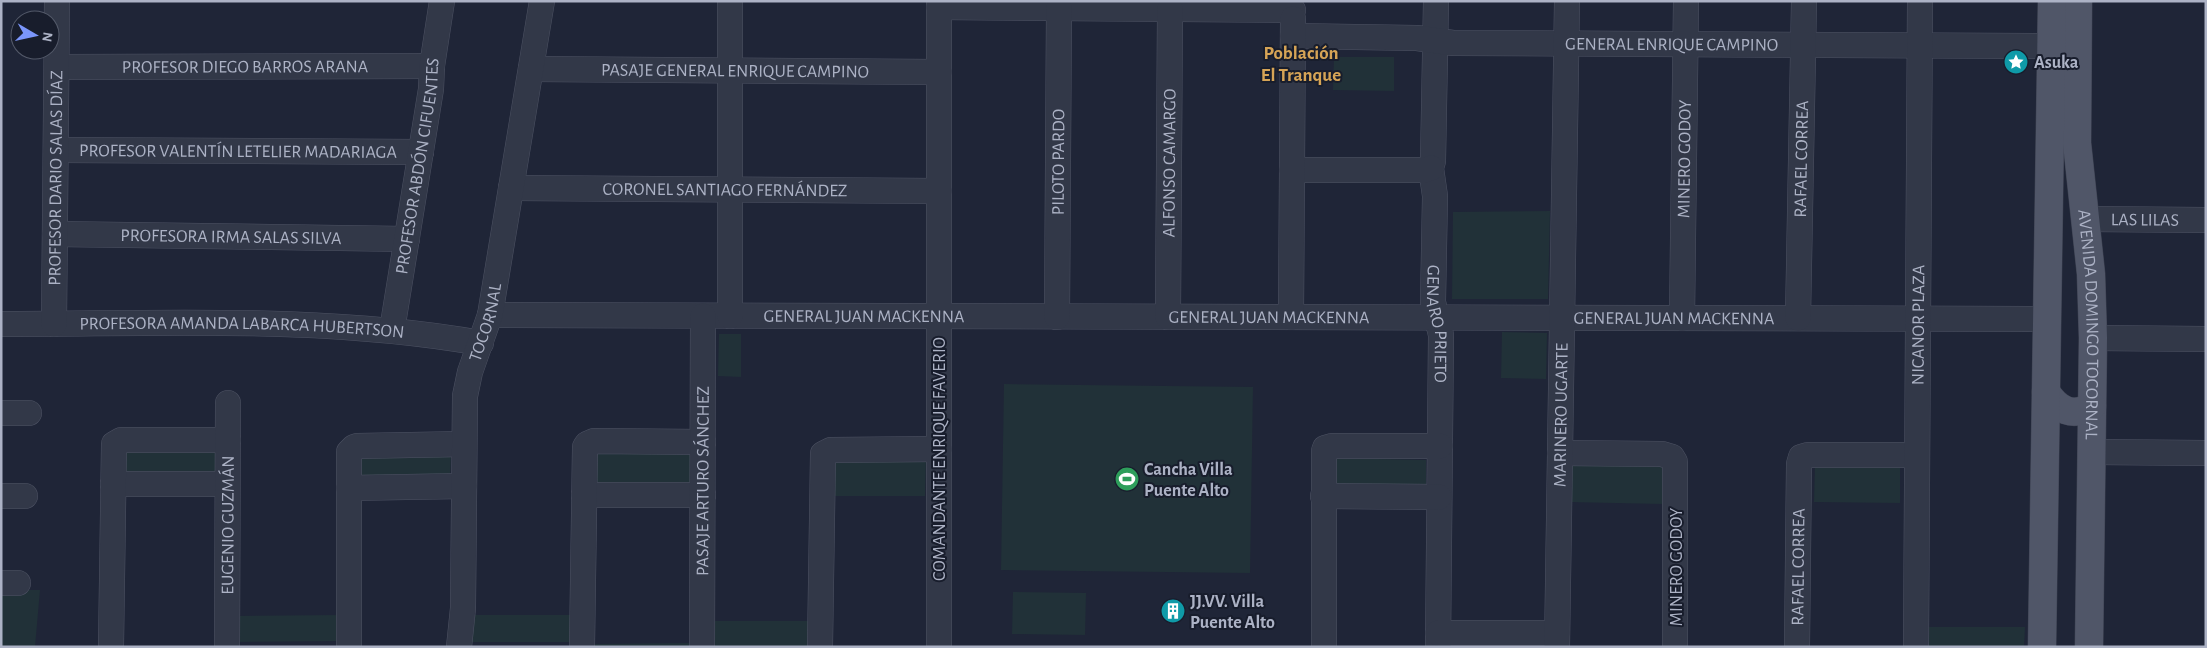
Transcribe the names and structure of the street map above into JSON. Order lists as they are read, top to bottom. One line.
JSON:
{"streets":{"main road":["AVENIDA DOMINGO TOCORNAL"],"street":["GENERAL ENRIQUE CAMPINO","PROFESOR DIEGO BARROS ARANA","PASAJE GENERAL ENRIQUE CAMPINO","PROFESOR VALENTÍN LETELIER MADARIAGA","MINERO GODOY","RAFAEL CORREA","PILOTO PARDO","ALFONSO CAMARGO","PROFESOR ABDÓN CIFUENTES","PROFESOR DARIO SALAS DÍAZ","CORONEL SANTIAGO FERNÁNDEZ","LAS LILAS","PROFESORA IRMA SALAS SILVA","GENERAL JUAN MACKENNA","TOCORNAL","GENARO PRIETO","NICANOR PLAZA","PROFESORA AMANDA LABARCA HUBERTSON","MARINERO UGARTE","COMANDANTE ENRIQUE FAVERIO","PASAJE ARTURO SÁNCHEZ","EUGENIO GUZMÁN"]},"crossings":[["GENERAL ENRIQUE CAMPINO","MINERO GODOY"],["GENERAL ENRIQUE CAMPINO","RAFAEL CORREA"],["GENERAL ENRIQUE CAMPINO","GENARO PRIETO"],["GENERAL ENRIQUE CAMPINO","NICANOR PLAZA"],["GENERAL ENRIQUE CAMPINO","AVENIDA DOMINGO TOCORNAL"],["GENERAL ENRIQUE CAMPINO","MARINERO UGARTE"],["PROFESOR DIEGO BARROS ARANA","PROFESOR ABDÓN CIFUENTES"],["PROFESOR DIEGO BARROS ARANA","PROFESOR DARIO SALAS DÍAZ"],["PASAJE GENERAL ENRIQUE CAMPINO","TOCORNAL"],["PASAJE GENERAL ENRIQUE CAMPINO","COMANDANTE ENRIQUE FAVERIO"],["PROFESOR VALENTÍN LETELIER MADARIAGA","PROFESOR ABDÓN CIFUENTES"],["PROFESOR VALENTÍN LETELIER MADARIAGA","PROFESOR DARIO SALAS DÍAZ"],["MINERO GODOY","GENERAL JUAN MACKENNA"],["MINERO GODOY","MARINERO UGARTE"],["RAFAEL CORREA","GENERAL JUAN MACKENNA"],["RAFAEL CORREA","NICANOR PLAZA"],["PILOTO PARDO","GENERAL JUAN MACKENNA"],["ALFONSO CAMARGO","GENERAL JUAN MACKENNA"],["PROFESOR ABDÓN CIFUENTES","PROFESORA IRMA SALAS SILVA"],["PROFESOR ABDÓN CIFUENTES","PROFESORA AMANDA LABARCA HUBERTSON"],["PROFESOR DARIO SALAS DÍAZ","PROFESORA IRMA SALAS SILVA"],["PROFESOR DARIO SALAS DÍAZ","PROFESORA AMANDA LABARCA HUBERTSON"],["CORONEL SANTIAGO FERNÁNDEZ","TOCORNAL"],["CORONEL SANTIAGO FERNÁNDEZ","COMANDANTE ENRIQUE FAVERIO"],["LAS LILAS","AVENIDA DOMINGO TOCORNAL"],["GENERAL JUAN MACKENNA","TOCORNAL"],["GENERAL JUAN MACKENNA","GENARO PRIETO"],["GENERAL JUAN MACKENNA","NICANOR PLAZA"],["GENERAL JUAN MACKENNA","AVENIDA DOMINGO TOCORNAL"],["GENERAL JUAN MACKENNA","MARINERO UGARTE"],["GENERAL JUAN MACKENNA","COMANDANTE ENRIQUE FAVERIO"],["GENERAL JUAN MACKENNA","PASAJE ARTURO SÁNCHEZ"],["TOCORNAL","PROFESORA AMANDA LABARCA HUBERTSON"]],"districts":["Población El Tranque"],"places":{"place":["Asuka"],"sports":["Cancha Villa Puente Alto"],"building":["JJ.VV. Villa Puente Alto"]},"north":"right"}
